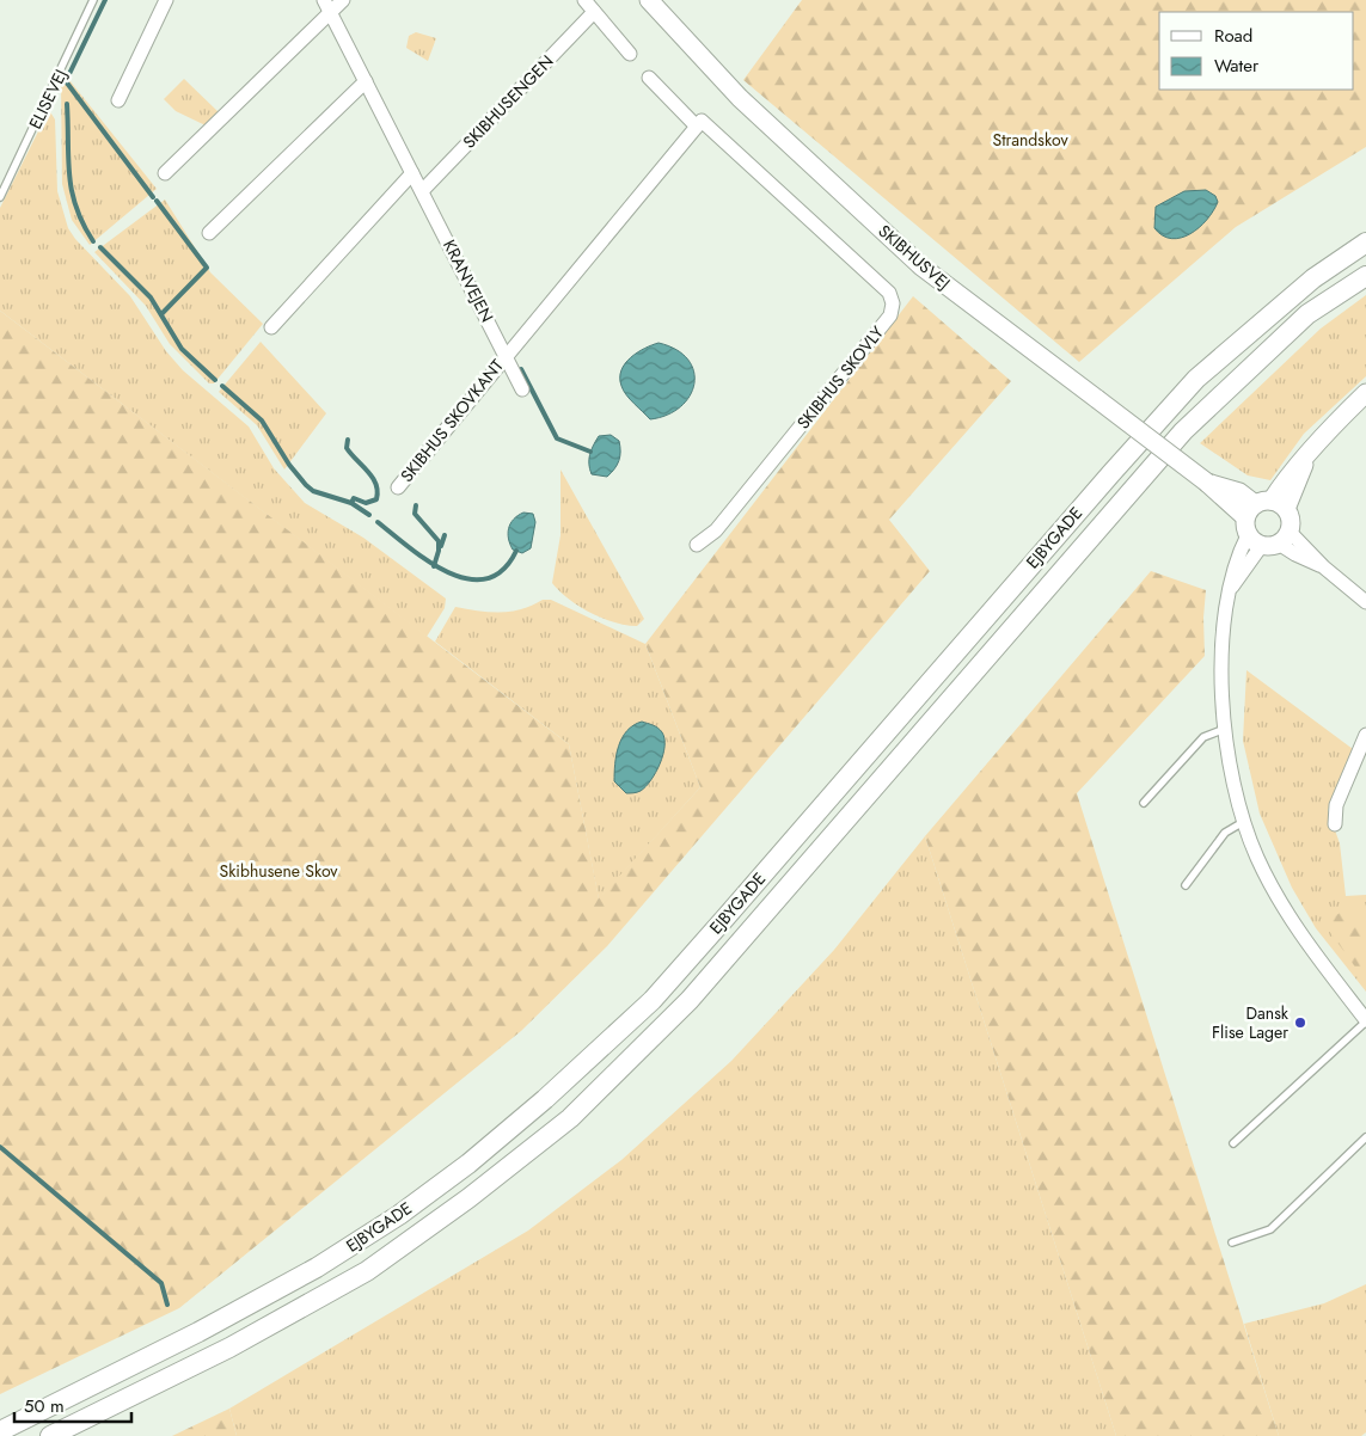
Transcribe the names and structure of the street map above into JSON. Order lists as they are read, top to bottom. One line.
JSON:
{"streets":{"main road":["EJBYGADE"],"street":["SKIBHUSENGEN","SKIBHUSVEJ","KRANVEJEN","SKIBHUS SKOVLY","SKIBHUS SKOVKANT"],"lane":["ELISEVEJ"]},"crossings":[["SKIBHUSENGEN","KRANVEJEN"],["KRANVEJEN","SKIBHUS SKOVKANT"]],"parks":["Strandskov","Skibhusene Skov"],"places":["Dansk Flise Lager"],"legend":["Road","Water"],"scale_bar":"50 m"}
